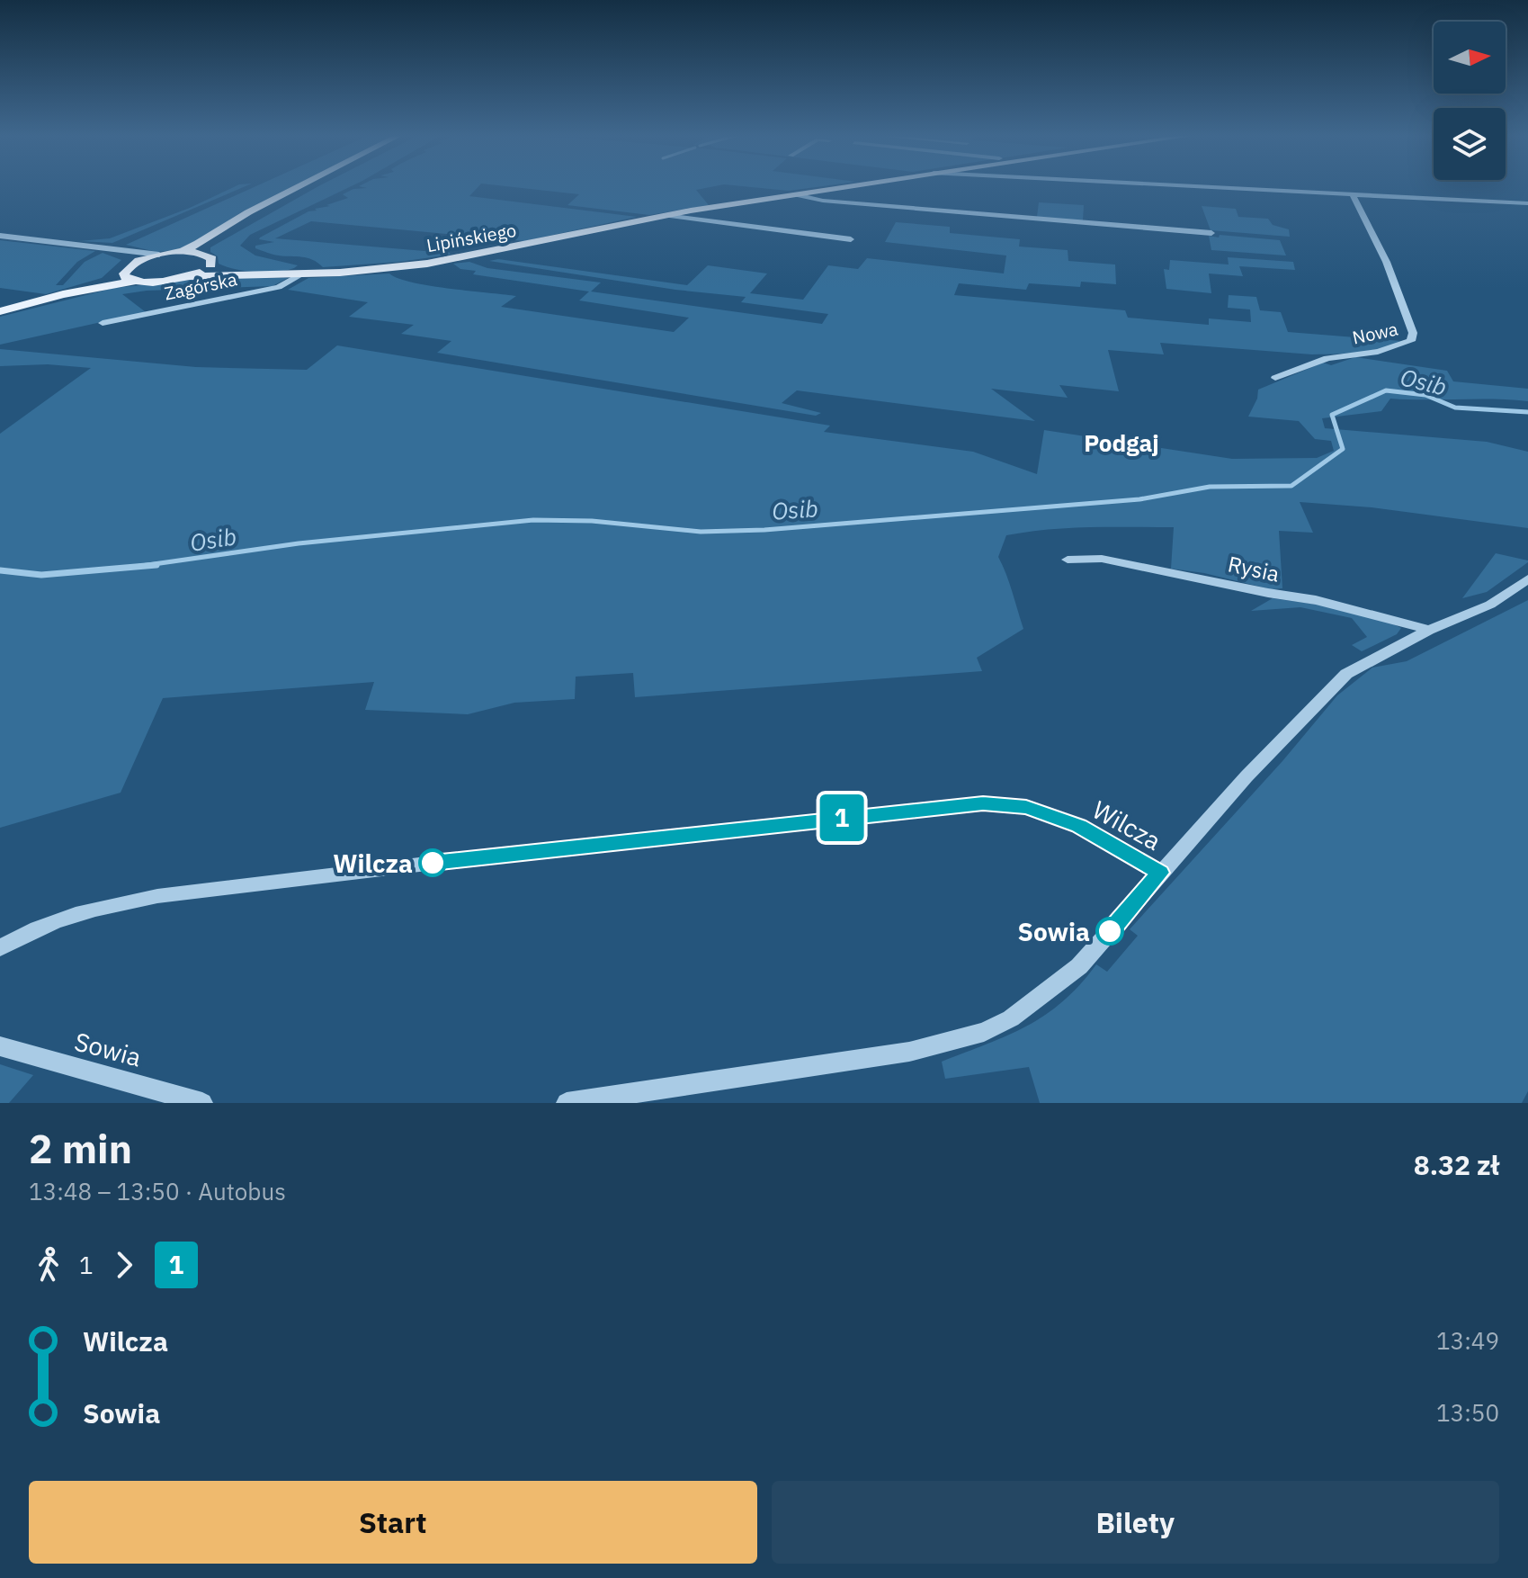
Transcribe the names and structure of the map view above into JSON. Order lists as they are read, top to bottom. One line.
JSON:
{"streets":{"main road":["Lipińskiego"],"street":["Zagórska","Nowa","Rysia","Wilcza","Sowia"]},"crossings":[["Lipińskiego","Zagórska"]],"districts":["Podgaj"],"water":["Osib"],"places":["Wilcza","Sowia"],"lines":["bus line 1"],"north":"right","page":{"on_map":"1","heading":["2 min","13:48 – 13:50 · Autobus","8.32 zł"],"legs":["1","1"],"list":[{"name":"Wilcza","value":"13:49"},{"name":"Sowia","value":"13:50"}],"buttons":["Start","Bilety"]}}
